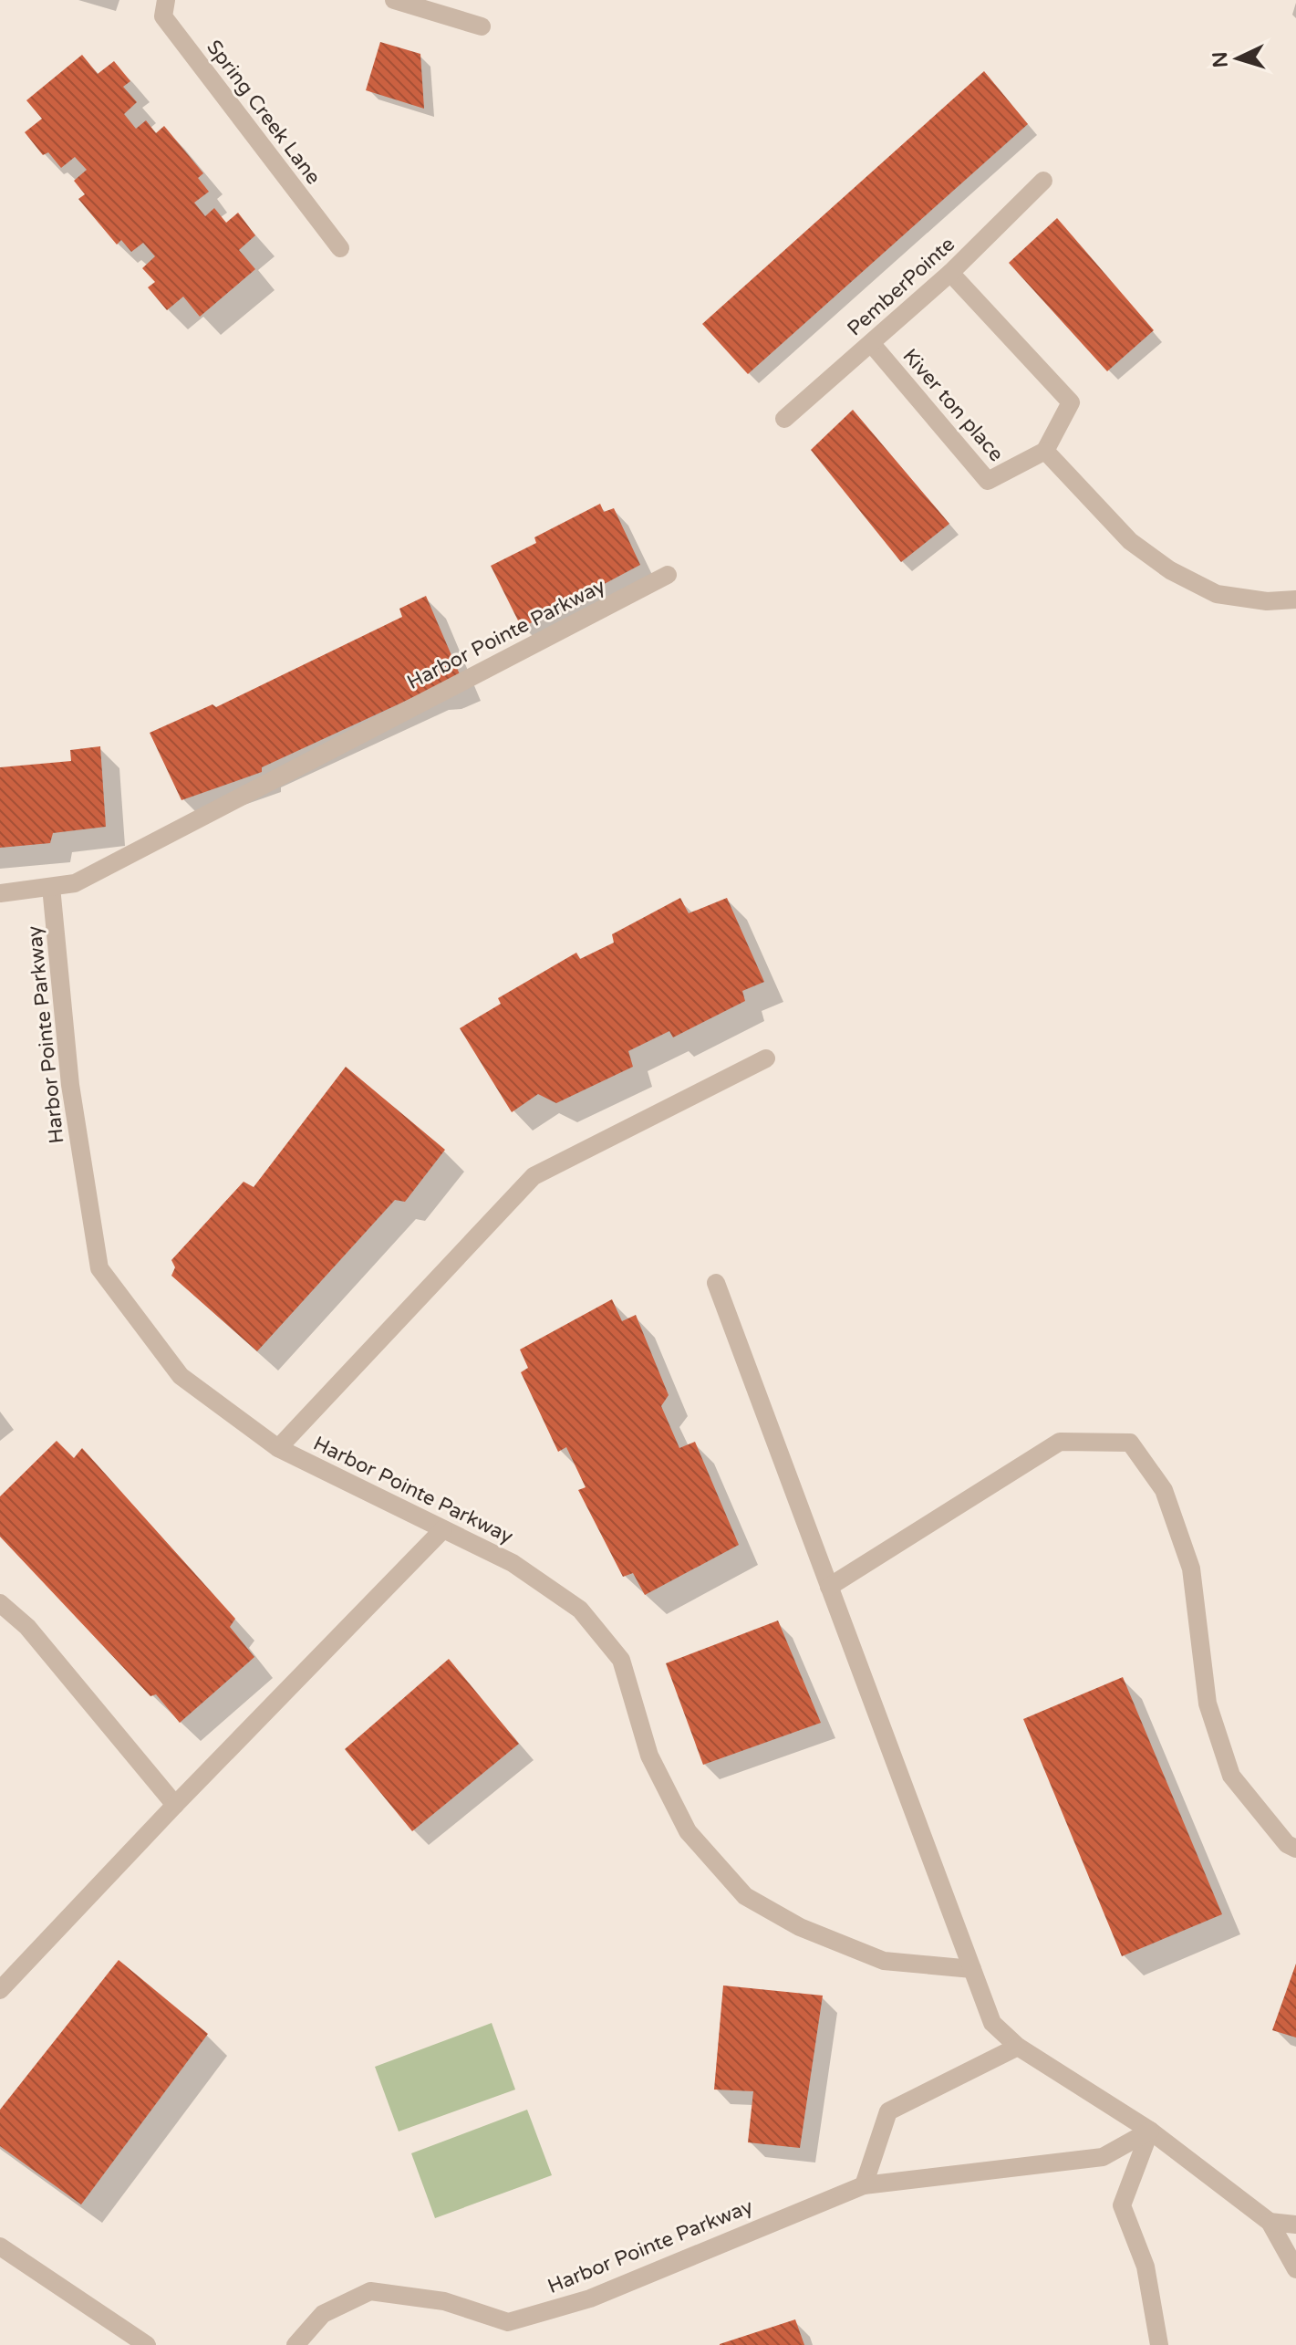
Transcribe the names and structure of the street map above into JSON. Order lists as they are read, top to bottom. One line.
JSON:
{"streets":{"street":["Spring Creek Lane","PemberPointe","Kiver ton place","Harbor Pointe Parkway"]},"crossings":[["PemberPointe","Kiver ton place"]],"north":"left"}
